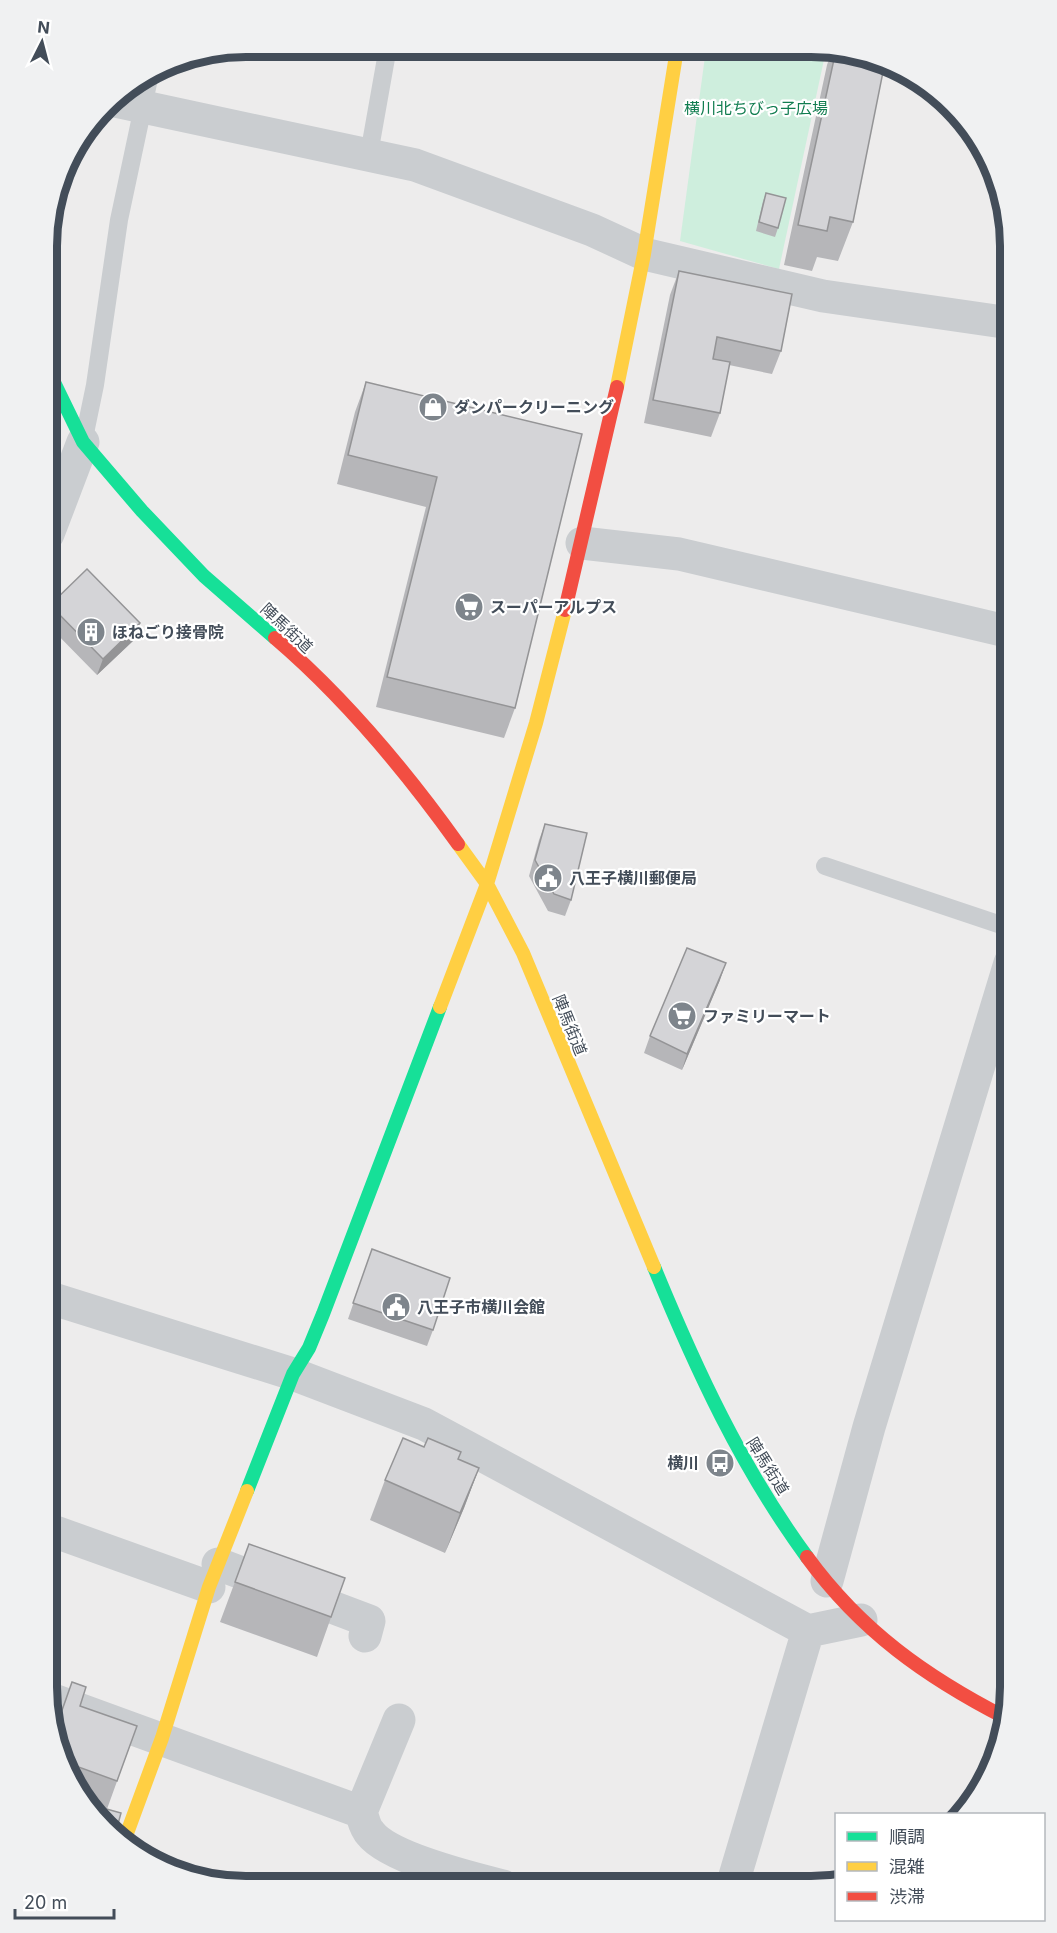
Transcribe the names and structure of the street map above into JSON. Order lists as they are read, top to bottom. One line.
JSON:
{"streets":{"street":["陣馬街道"]},"parks":["横川北ちびっ子広場"],"places":{"shop":["ダンパークリーニング"],"supermarket":["スーパーアルプス","ファミリーマート"],"building":["ほねごり接骨院"],"public building":["八王子横川郵便局","八王子市横川会館"],"bus stop":["横川"]},"legend":["順調","混雑","渋滞"],"scale_bar":"20 m","north":"top"}
